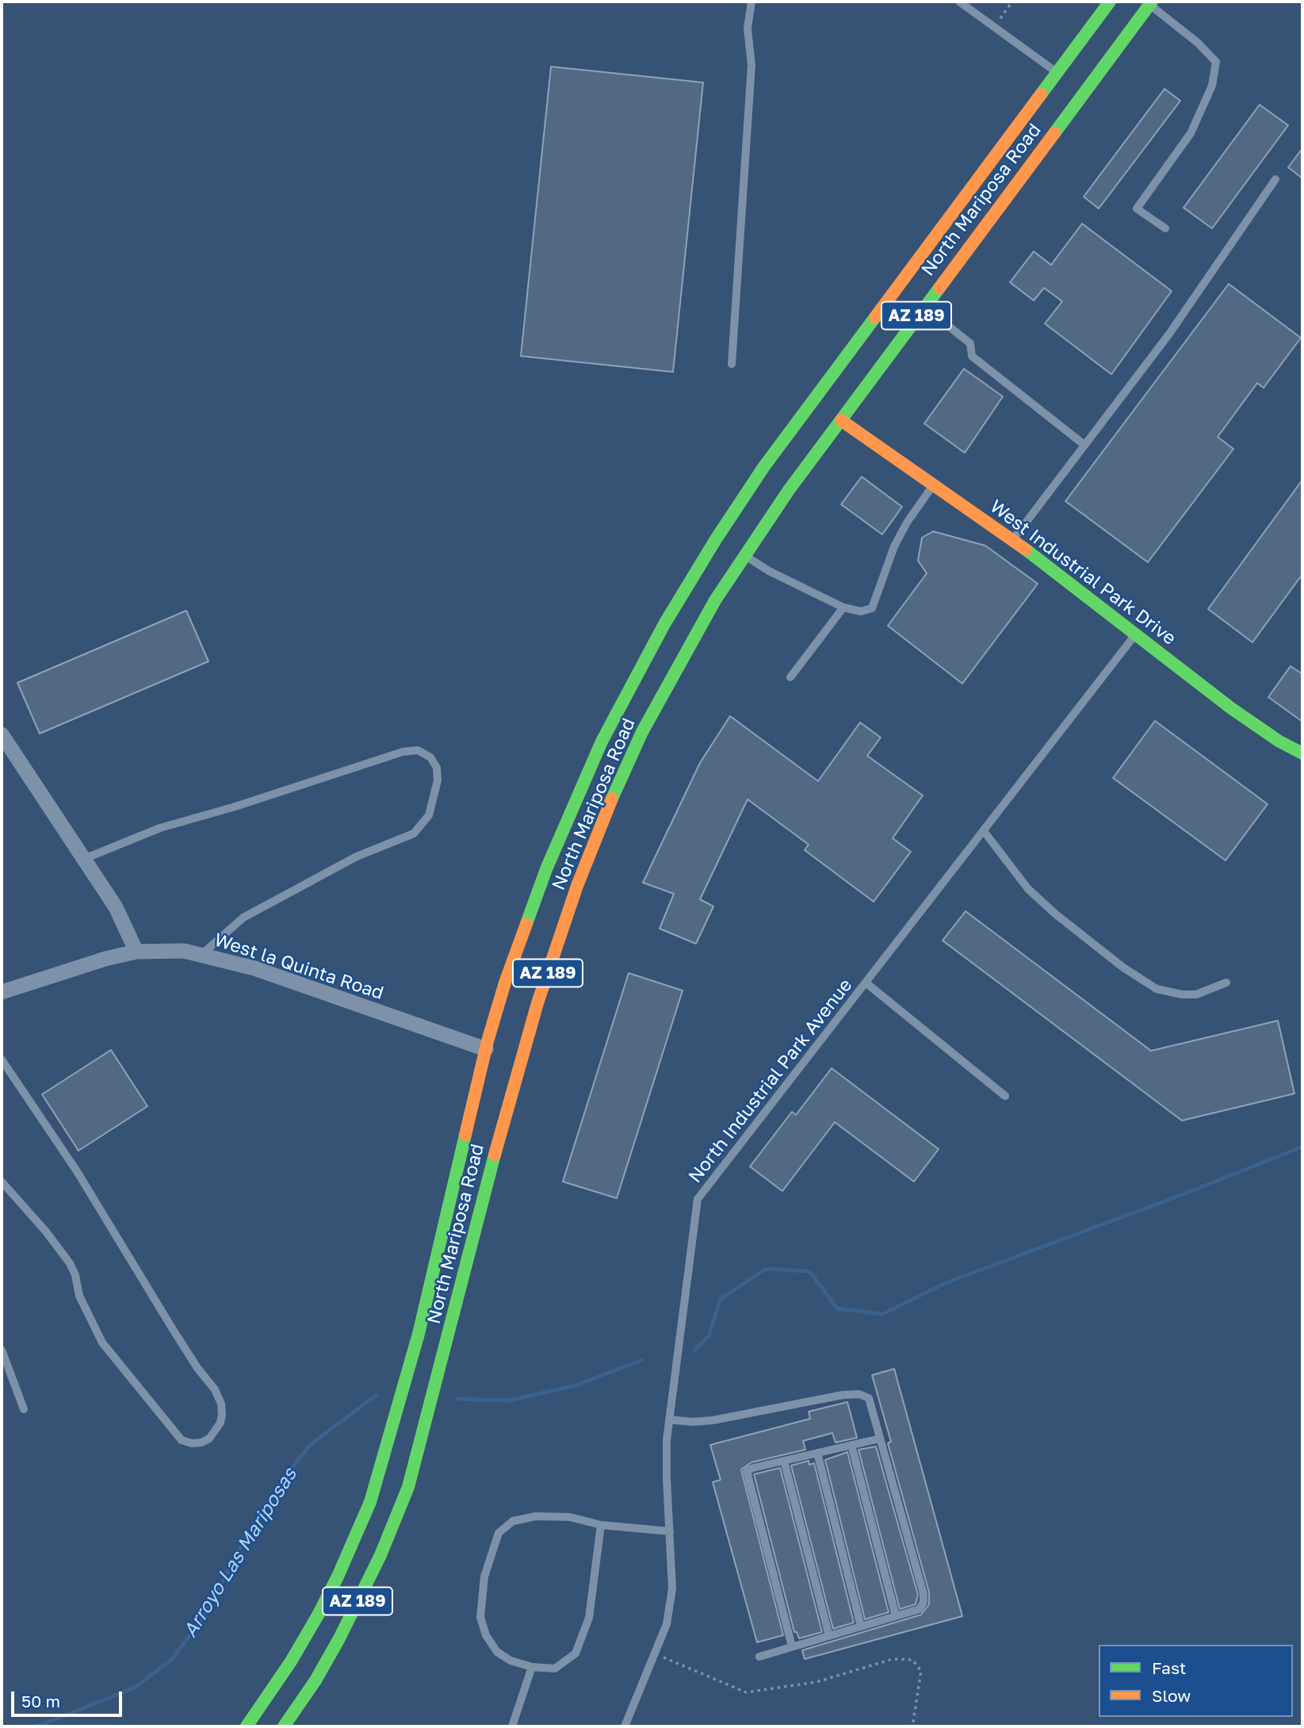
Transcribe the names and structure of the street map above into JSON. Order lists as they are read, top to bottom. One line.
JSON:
{"streets":{"main road":["North Mariposa Road","AZ 189","West Industrial Park Drive"],"street":["West la Quinta Road"],"lane":["North Industrial Park Avenue"]},"crossings":[["North Mariposa Road","West Industrial Park Drive"],["North Mariposa Road","West la Quinta Road"],["West Industrial Park Drive","North Industrial Park Avenue"]],"water":["Arroyo Las Mariposas"],"legend":["Fast","Slow"],"scale_bar":"50 m"}
